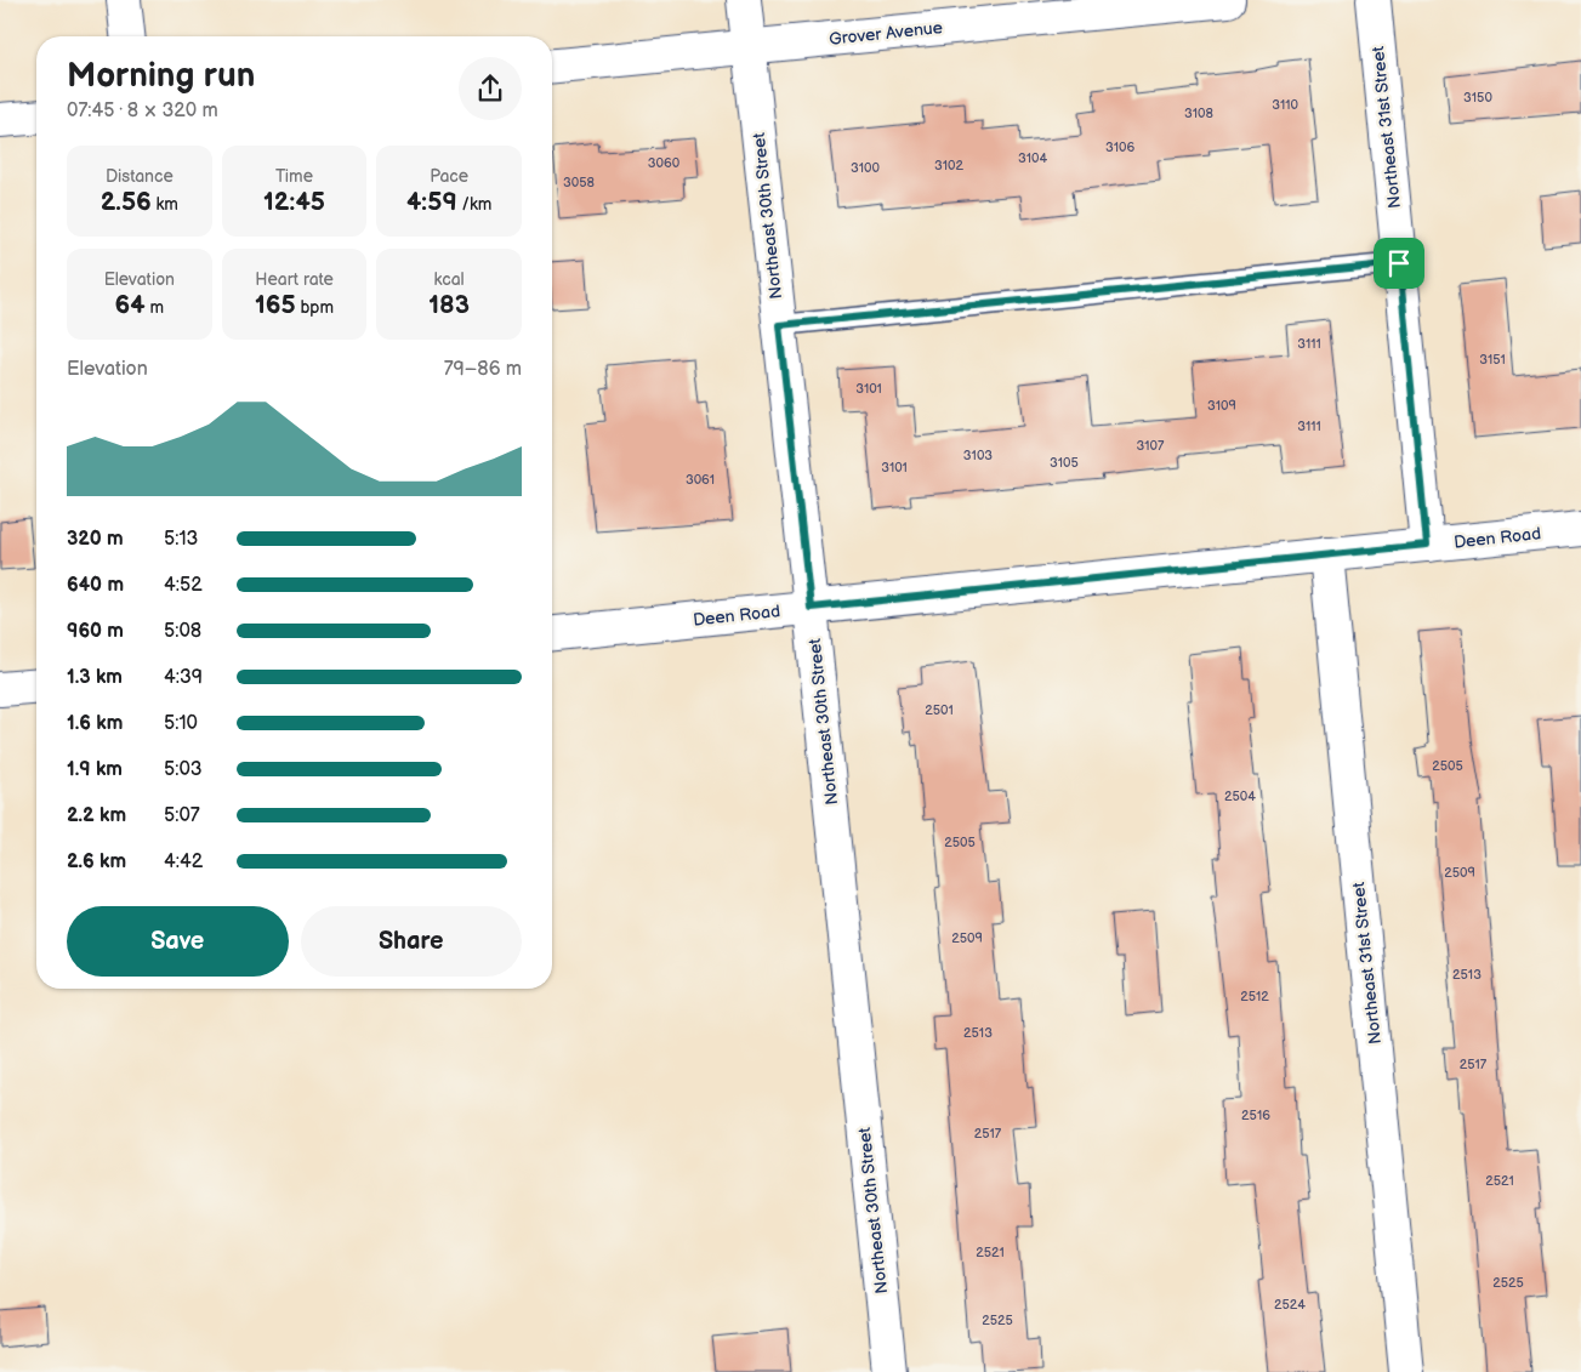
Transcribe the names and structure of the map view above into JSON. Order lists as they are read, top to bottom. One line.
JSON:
{"streets":{"street":["Grover Avenue","Northeast 31st Street","Northeast 30th Street","Deen Road"]},"crossings":[["Grover Avenue","Northeast 30th Street"],["Northeast 31st Street","Deen Road"],["Northeast 30th Street","Deen Road"]],"house_numbers":["3150","3110","3108","3106","3104","3060","3102","3100","3058","3111","3151","3101","3109","3111","3107","3103","3105","3101","3061","2501","2505","2504","2505","2509","2509","2513","2512","2513","2517","2516","2517","2521","2521","2525","2524","2525"],"page":{"heading":["Morning run","07:45 · 8 × 320 m"],"stats":[["Distance","2.56 km"],["Time","12:45"],["Pace","4:59 /km"],["Elevation","64 m"],["Heart rate","165 bpm"],["kcal","183"]],"chart":["Elevation","79–86 m"],"list":[{"name":"320 m","note":"5:13"},{"name":"640 m","note":"4:52"},{"name":"960 m","note":"5:08"},{"name":"1.3 km","note":"4:39"},{"name":"1.6 km","note":"5:10"},{"name":"1.9 km","note":"5:03"},{"name":"2.2 km","note":"5:07"},{"name":"2.6 km","note":"4:42"}],"buttons":["Save","Share"]}}
